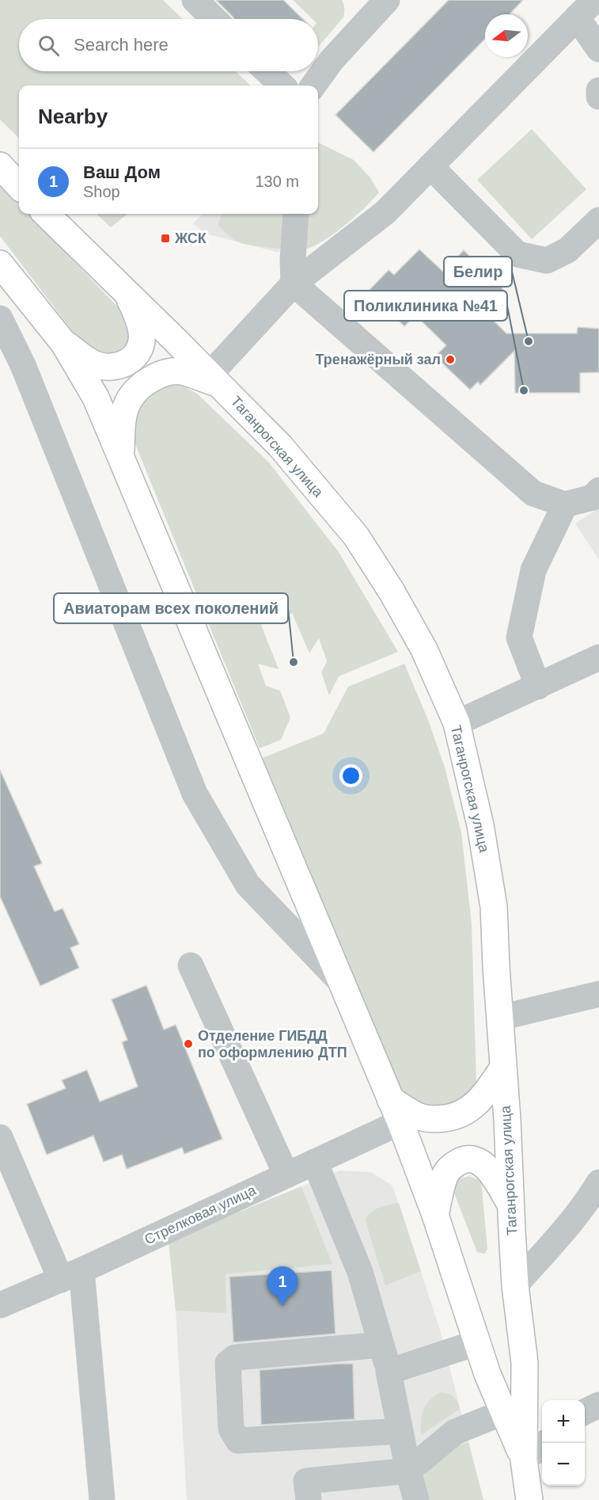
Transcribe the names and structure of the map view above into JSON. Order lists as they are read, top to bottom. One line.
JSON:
{"streets":{"main road":["Таганрогская улица"],"street":["Стрелковая улица"]},"crossings":[["Таганрогская улица","Стрелковая улица"]],"places":{"transit":["ЖСК"],"other":["Белир","Тренажёрный зал","Поликлиника №41","Авиаторам всех поколений","Отделение ГИБДД по оформлению ДТП"]},"north":"left","page":{"search":"Search here","heading":"Nearby","list":[{"mark":"1","name":"Ваш Дом","note":"Shop","value":"130 m"}],"pins":"1","map_buttons":["+","−"]}}
